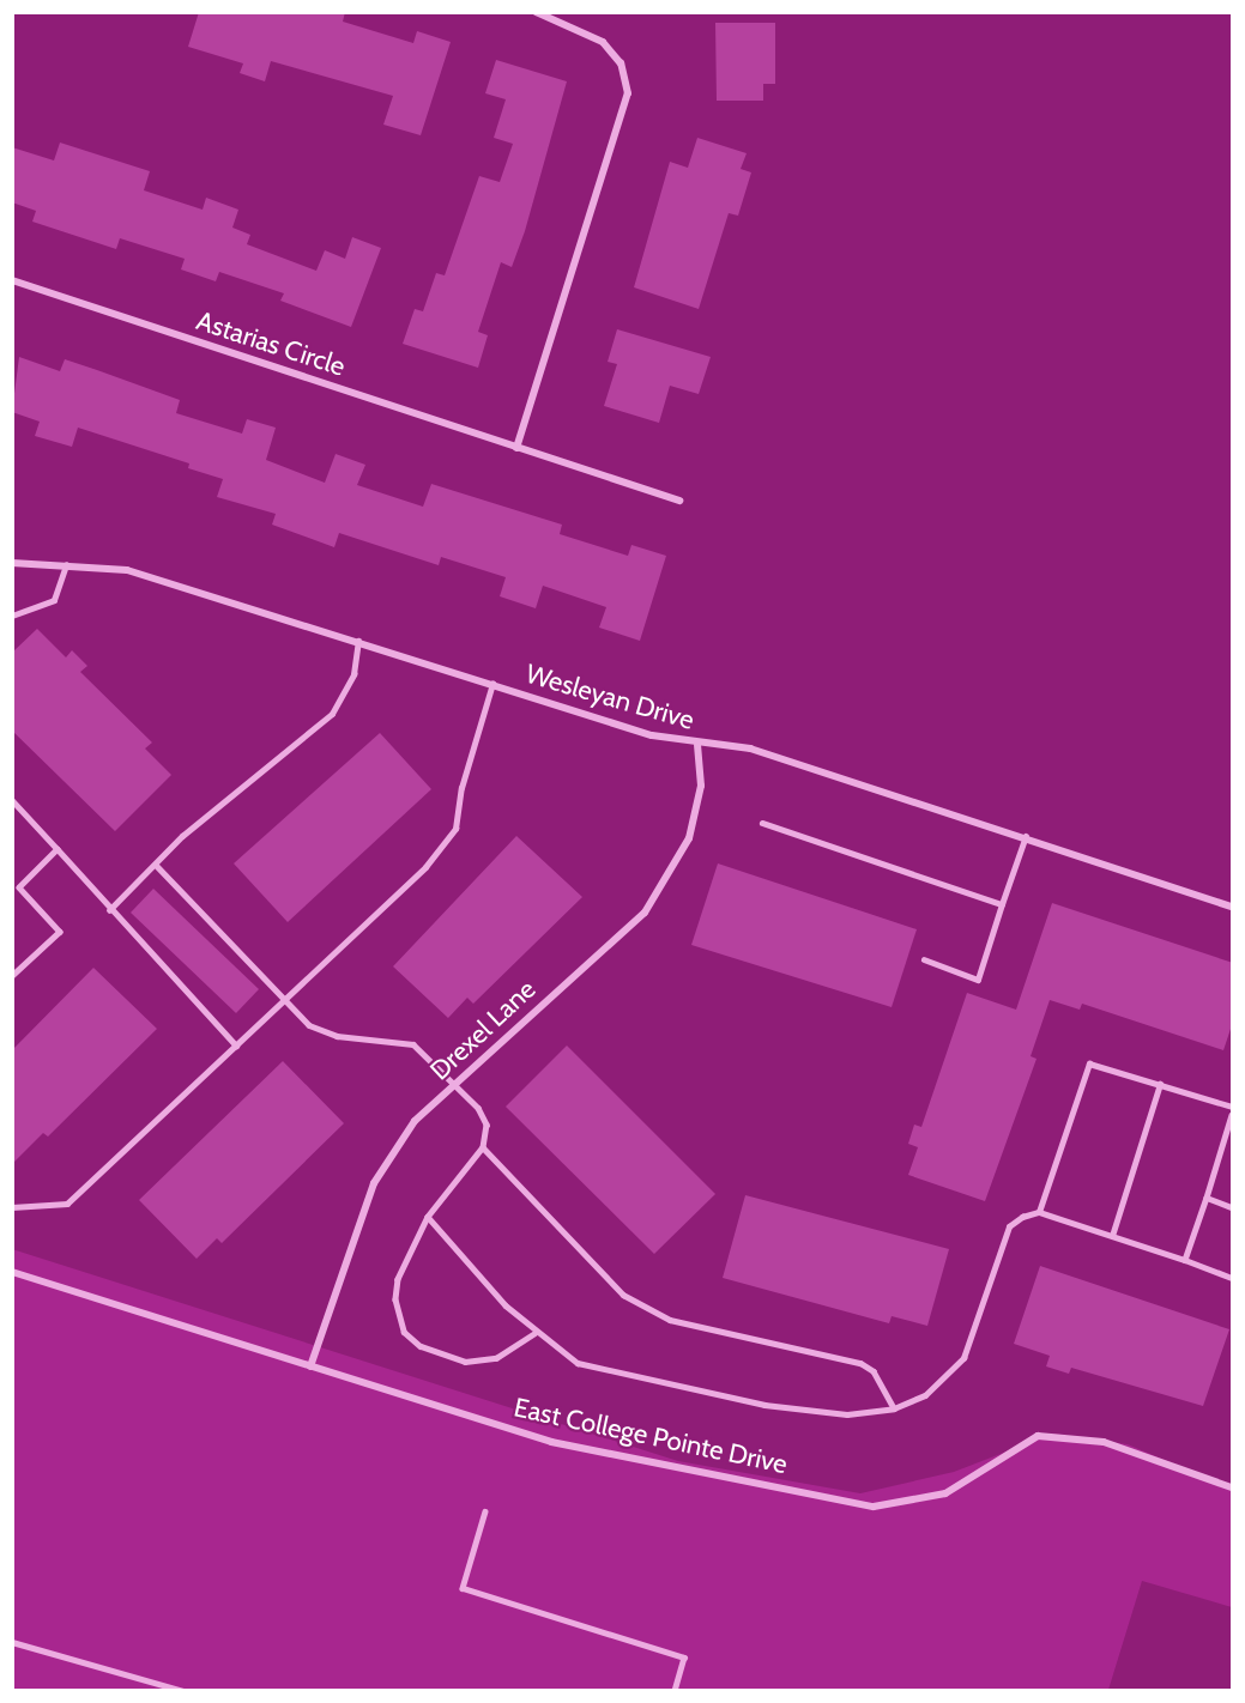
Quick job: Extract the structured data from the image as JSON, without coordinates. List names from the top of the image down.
{
  "streets": {
    "street": [
      "Astarias Circle",
      "Wesleyan Drive",
      "Drexel Lane",
      "East College Pointe Drive"
    ]
  },
  "crossings": [
    ["Wesleyan Drive", "Drexel Lane"],
    ["Drexel Lane", "East College Pointe Drive"]
  ]
}
